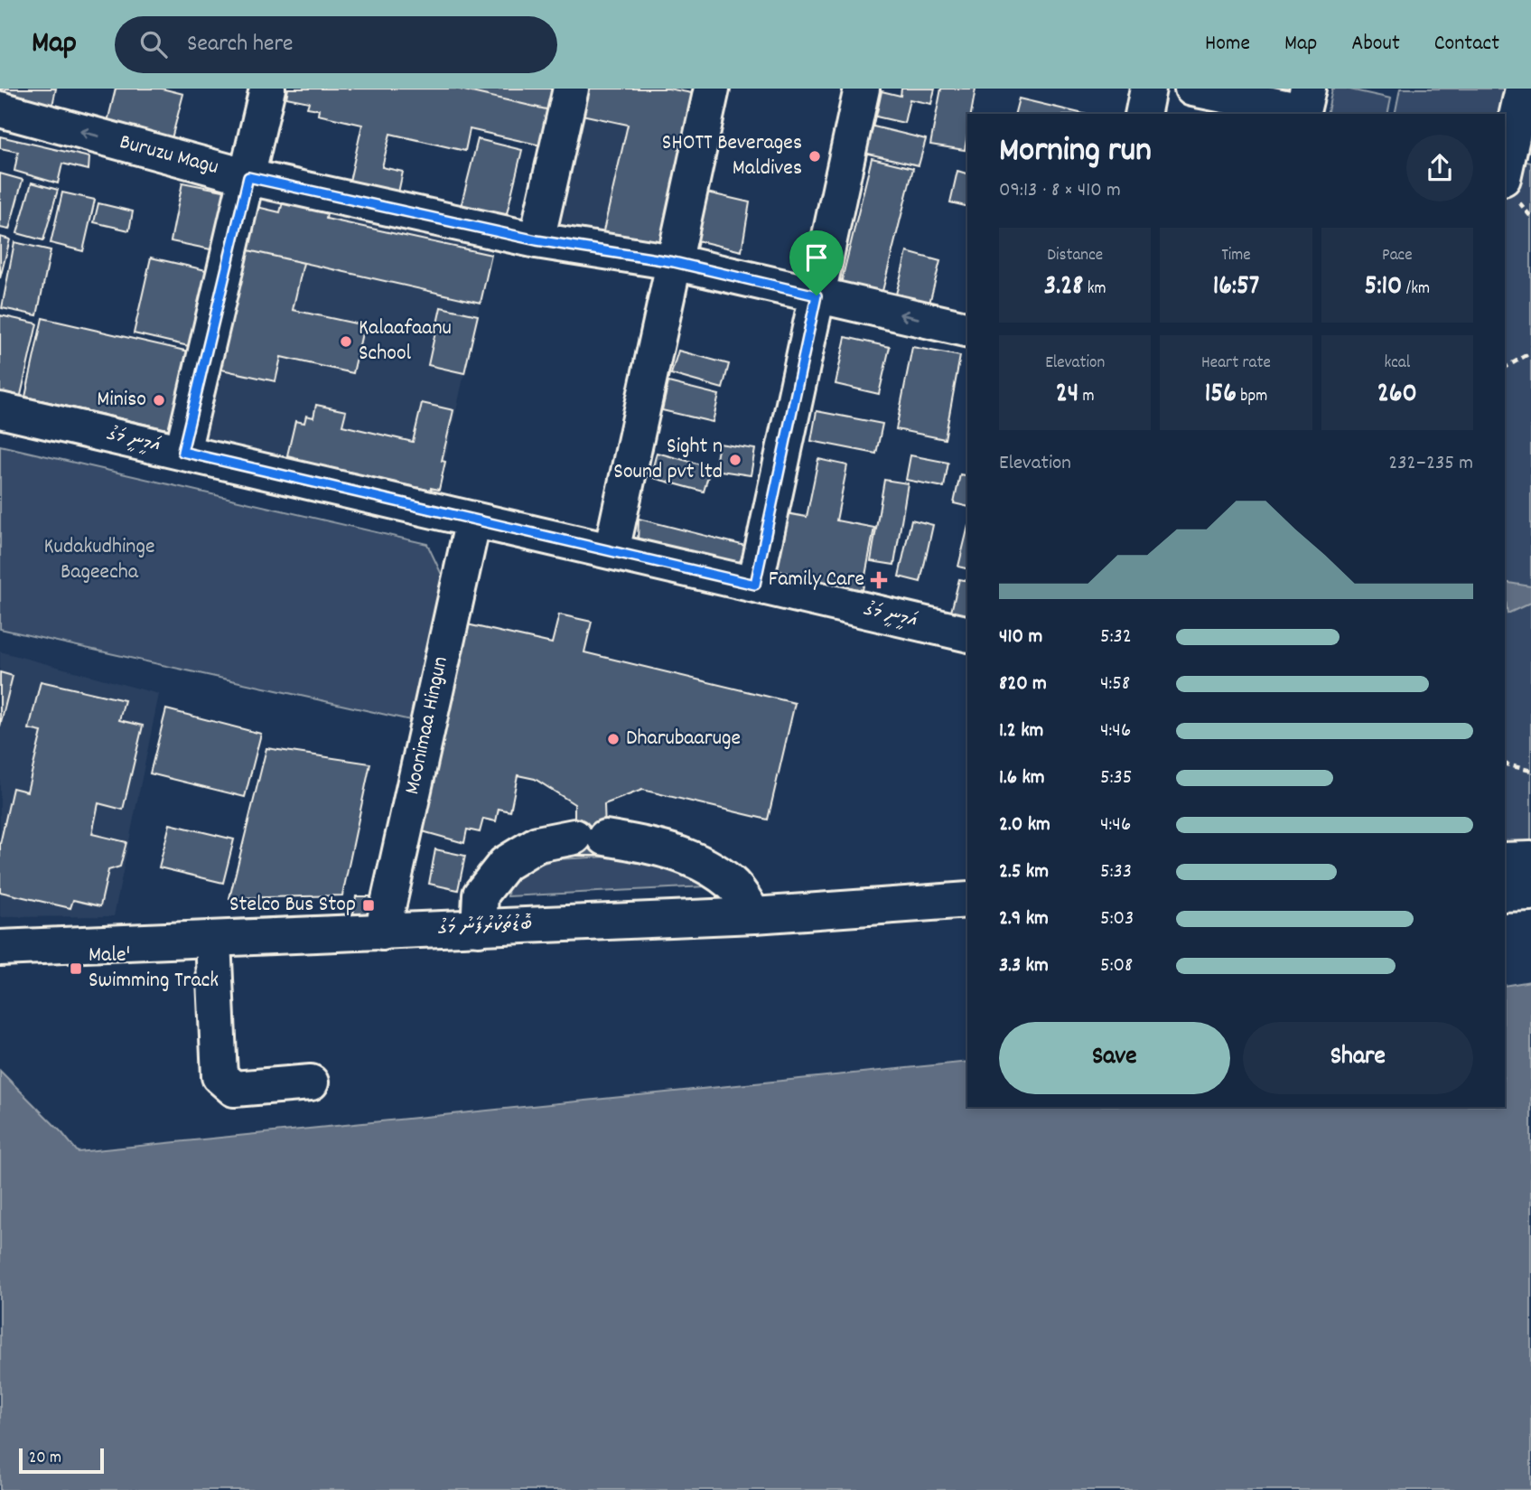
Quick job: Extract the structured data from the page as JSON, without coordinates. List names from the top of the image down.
{
  "streets": {
    "street": [
      "Buruzu Magu",
      "އަމީނީ މަގު",
      "Moonimaa Hingun",
      "ބޮޑުތަކުރުފާނު މަގު"
    ]
  },
  "crossings": [
    ["އަމީނީ މަގު", "Moonimaa Hingun"],
    ["Moonimaa Hingun", "ބޮޑުތަކުރުފާނު މަގު"]
  ],
  "one_way": ["Buruzu Magu"],
  "parks": ["Kudakudhinge Bageecha"],
  "places": {
    "other": [
      "SHOTT Beverages Maldives",
      "Kalaafaanu School",
      "Miniso",
      "Sight n Sound pvt ltd",
      "Dharubaaruge"
    ],
    "health": ["Family Care"],
    "transit": ["Stelco Bus Stop", "Male' Swimming Track"]
  },
  "scale_bar": "20 m",
  "page": {
    "header": "Map",
    "search": "Search here",
    "nav": [
      "Home",
      "Map",
      "About",
      "Contact"
    ],
    "heading": ["Morning run", "09:13 · 8 × 410 m"],
    "stats": [
      ["Distance", "3.28 km"],
      ["Time", "16:57"],
      ["Pace", "5:10 /km"],
      ["Elevation", "24 m"],
      ["Heart rate", "156 bpm"],
      ["kcal", "260"]
    ],
    "chart": ["Elevation", "232–235 m"],
    "list": [
      {
        "name": "410 m",
        "note": "5:32"
      },
      {
        "name": "820 m",
        "note": "4:58"
      },
      {
        "name": "1.2 km",
        "note": "4:46"
      },
      {
        "name": "1.6 km",
        "note": "5:35"
      },
      {
        "name": "2.0 km",
        "note": "4:46"
      },
      {
        "name": "2.5 km",
        "note": "5:33"
      },
      {
        "name": "2.9 km",
        "note": "5:03"
      },
      {
        "name": "3.3 km",
        "note": "5:08"
      }
    ],
    "buttons": ["Save", "Share"],
    "scale": "20 m"
  }
}
